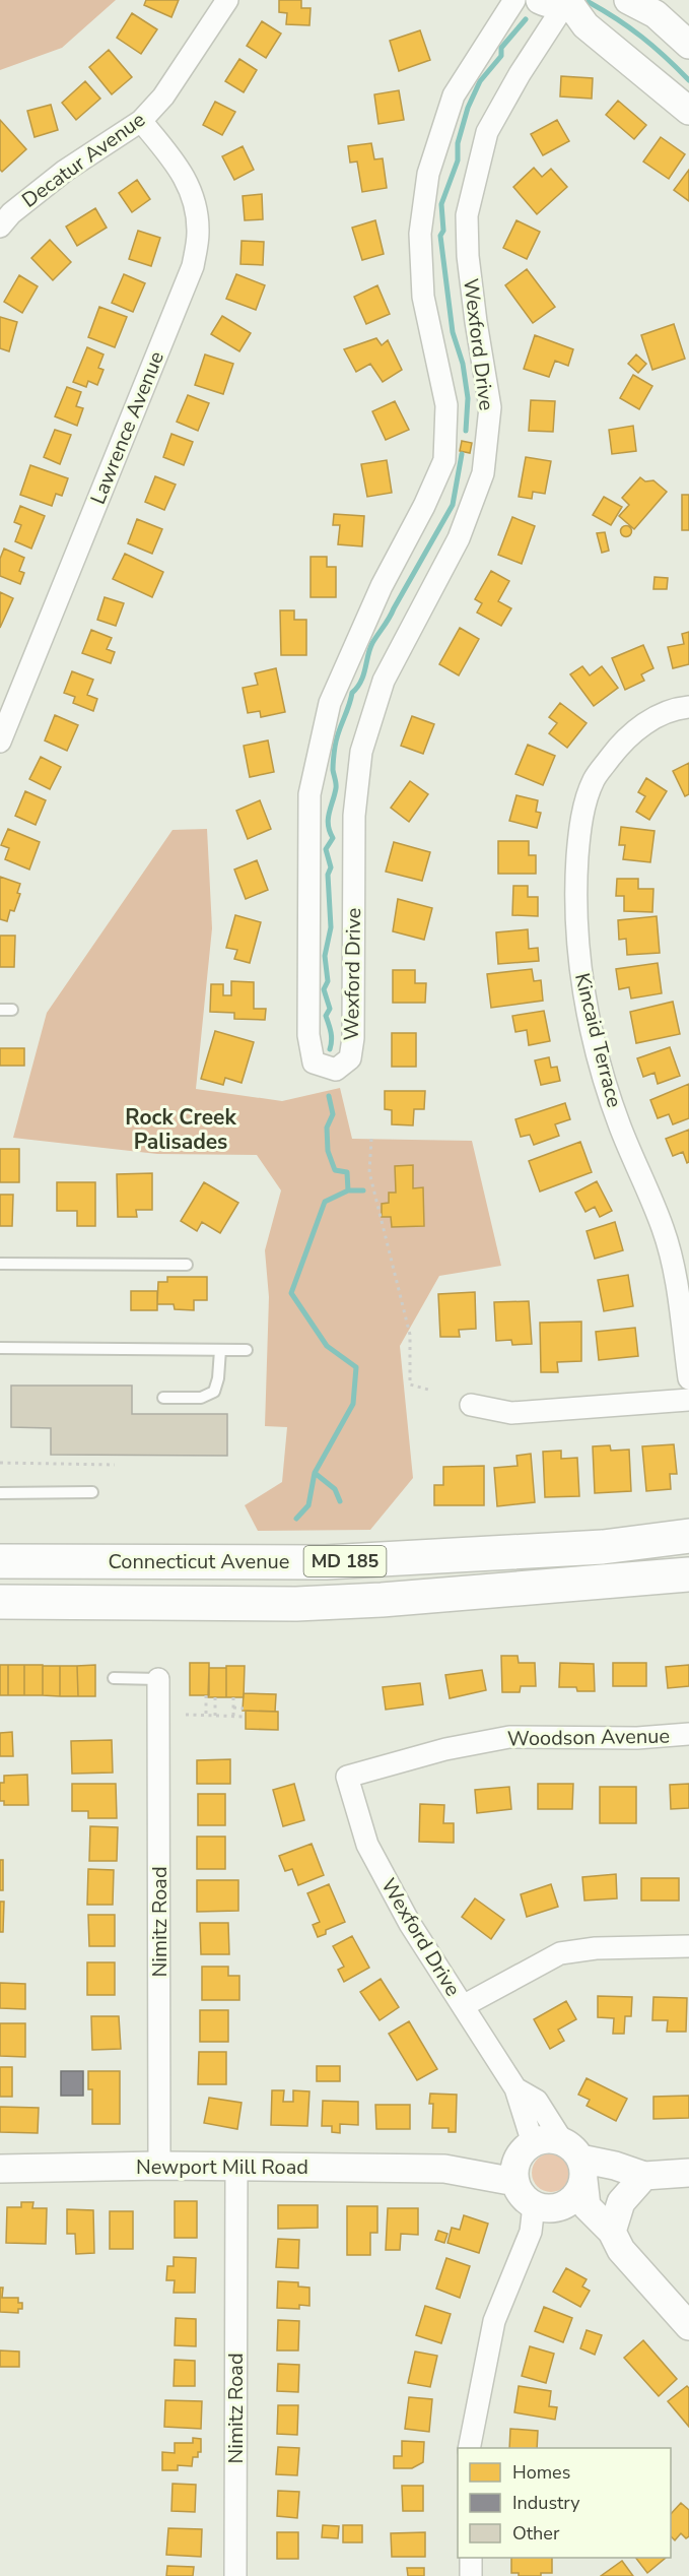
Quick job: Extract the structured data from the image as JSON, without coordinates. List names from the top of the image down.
{
  "streets": {
    "main road": ["Connecticut Avenue", "MD 185"],
    "street": [
      "Decatur Avenue",
      "Wexford Drive",
      "Lawrence Avenue",
      "Kincaid Terrace",
      "Woodson Avenue",
      "Nimitz Road",
      "Newport Mill Road"
    ]
  },
  "crossings": [
    ["Decatur Avenue", "Lawrence Avenue"],
    ["Wexford Drive", "Woodson Avenue"],
    ["Wexford Drive", "Newport Mill Road"],
    ["Nimitz Road", "Newport Mill Road"]
  ],
  "districts": ["Rock Creek Palisades"],
  "legend": ["Homes", "Industry", "Other"]
}
